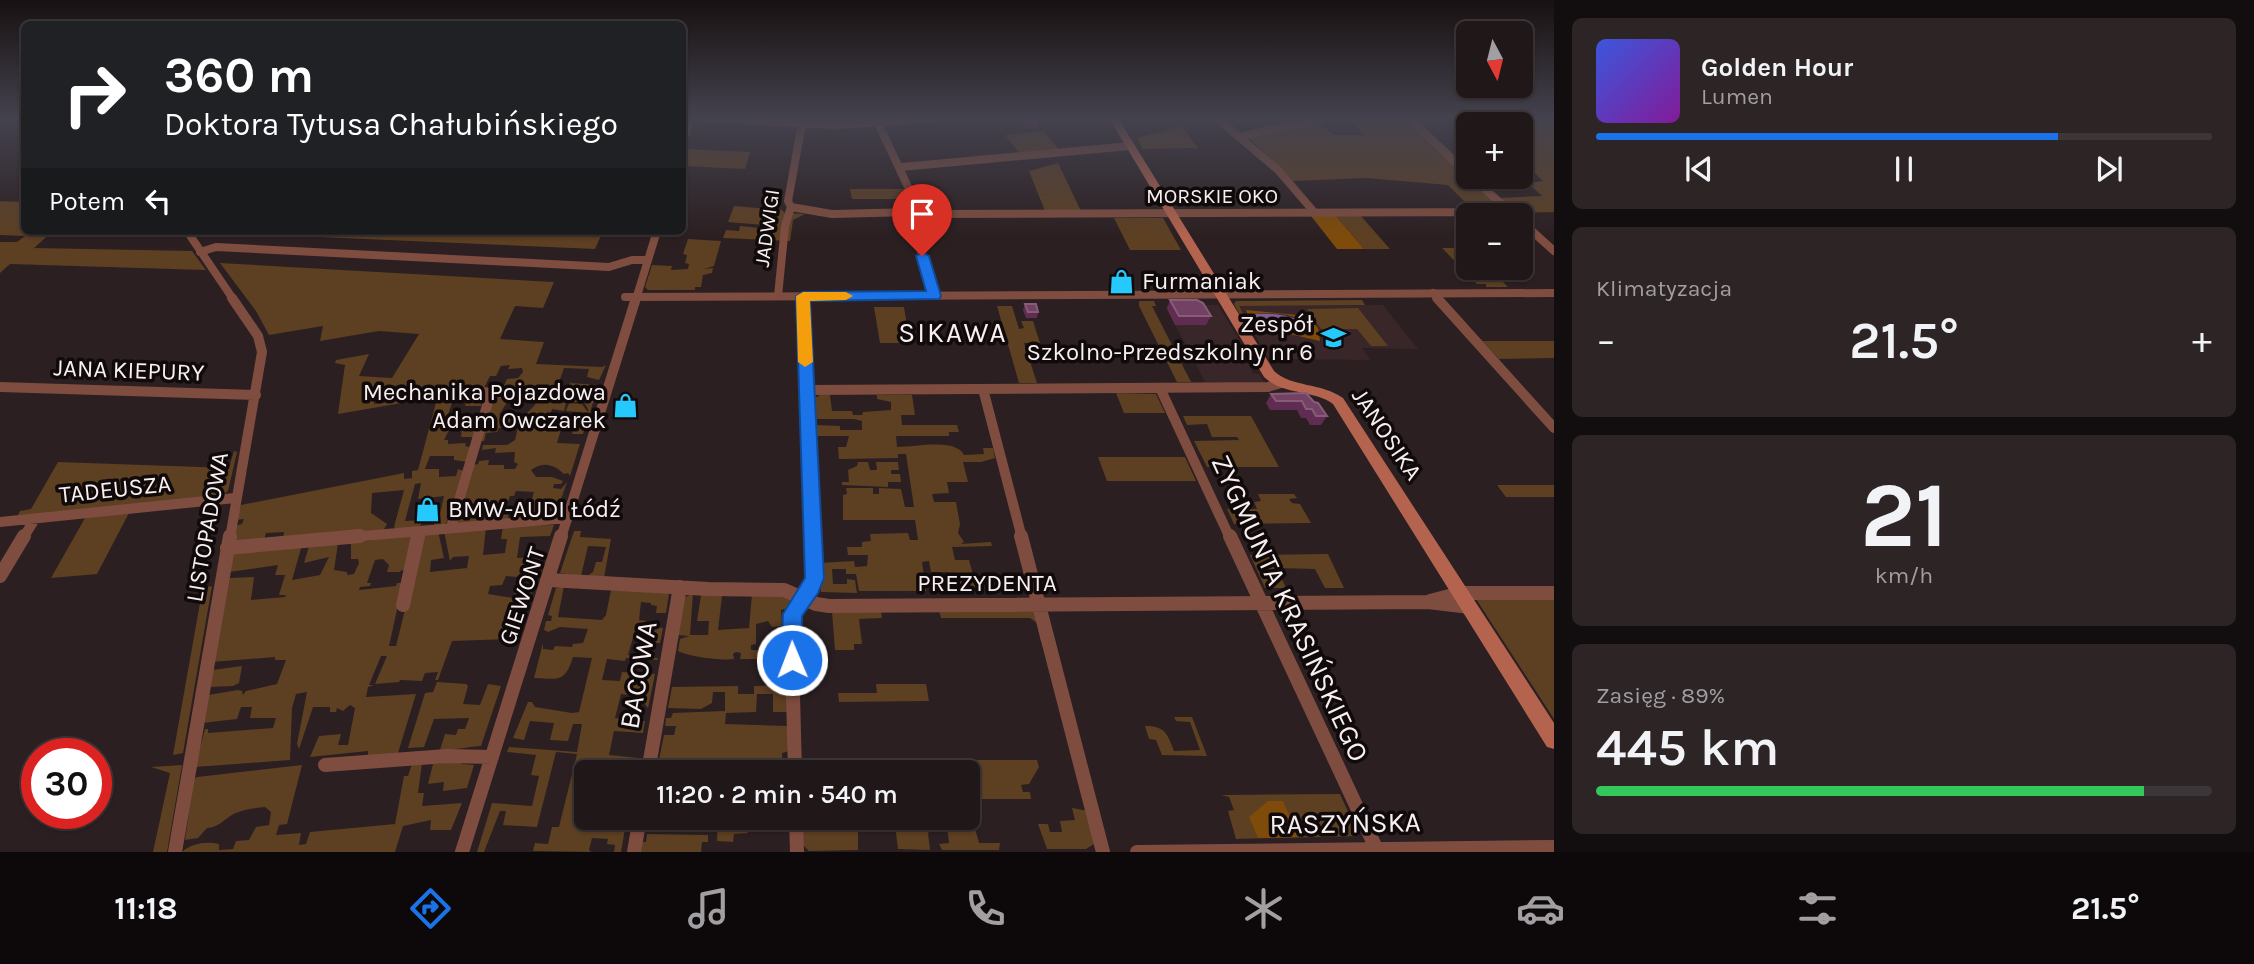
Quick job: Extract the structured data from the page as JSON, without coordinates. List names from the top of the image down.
{
  "streets": {
    "street": [
      "MORSKIE OKO",
      "JADWIGI",
      "JANA KIEPURY",
      "JANOSIKA",
      "TADEUSZA",
      "LISTOPADOWA",
      "PREZYDENTA",
      "GIEWONT",
      "ZYGMUNTA KRASIŃSKIEGO",
      "BACOWA",
      "RASZYŃSKA"
    ]
  },
  "crossings": [
    ["MORSKIE OKO", "JADWIGI"],
    ["JANA KIEPURY", "LISTOPADOWA"],
    ["JANOSIKA", "PREZYDENTA"],
    ["TADEUSZA", "LISTOPADOWA"],
    ["PREZYDENTA", "GIEWONT"],
    ["PREZYDENTA", "ZYGMUNTA KRASIŃSKIEGO"],
    ["PREZYDENTA", "BACOWA"],
    ["ZYGMUNTA KRASIŃSKIEGO", "RASZYŃSKA"]
  ],
  "districts": ["SIKAWA"],
  "places": {
    "shop": ["Furmaniak", "Mechanika Pojazdowa Adam Owczarek", "BMW-AUDI Łódź"],
    "school or university": ["Zespół Szkolno-Przedszkolny nr 6"]
  },
  "north": "bottom",
  "page": {
    "map_buttons": ["+", "−"],
    "turn": ["360 m", "Doktora Tytusa Chałubińskiego"],
    "song": ["Golden Hour", "Lumen"],
    "then": "Potem",
    "tile": [
      "Klimatyzacja",
      ["21", "km/h"],
      ["Zasięg · 89%", "445 km"]
    ],
    "heat": ["−", "21.5°", "+"],
    "limit": "30",
    "trip": "11:20 · 2 min · 540 m",
    "tabs": ["11:18", "21.5°"]
  }
}
